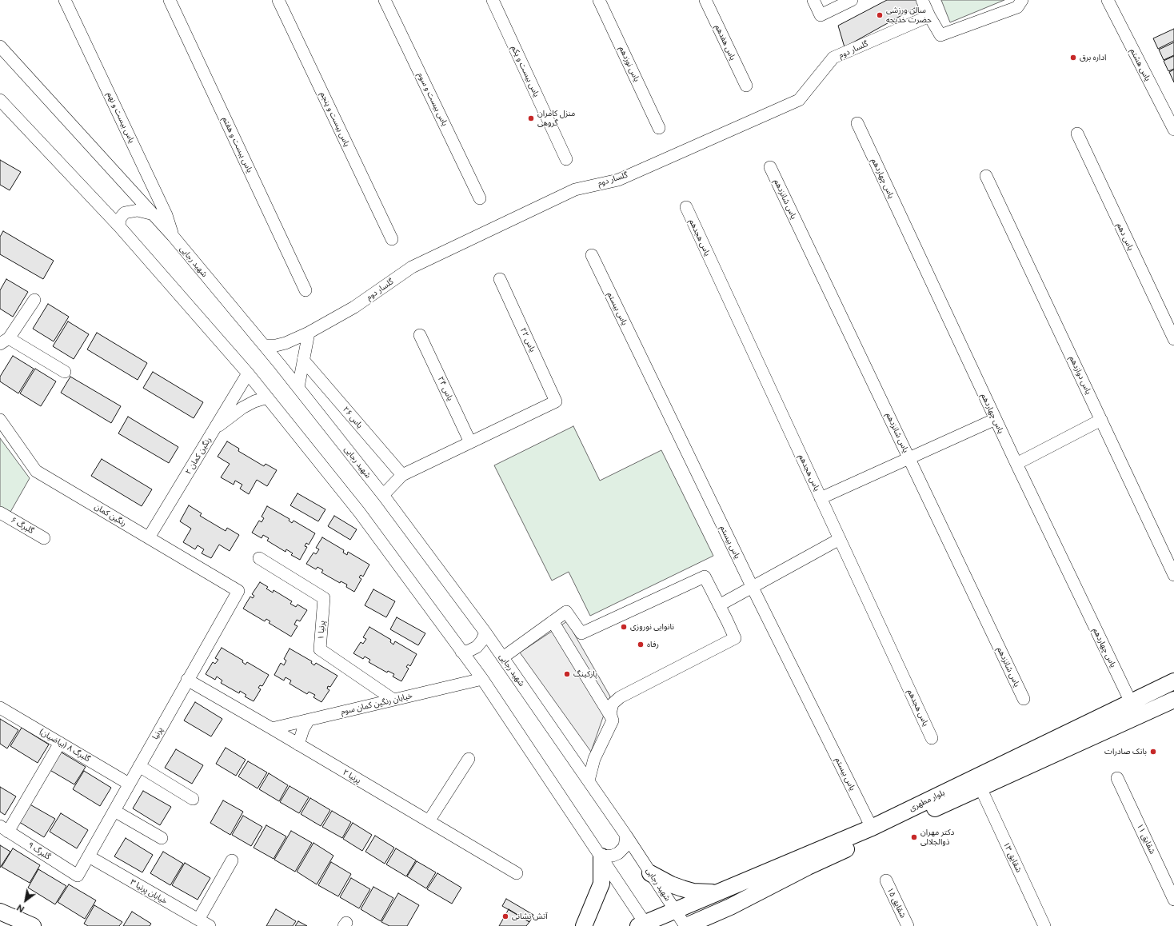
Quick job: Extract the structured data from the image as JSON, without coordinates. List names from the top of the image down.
{
  "streets": {
    "main road": ["بلوار مطهری"],
    "street": [
      "یاس هفدهم",
      "گلسار دوم",
      "یاس نوزدهم",
      "یاس هشتم",
      "یاس بیست و یکم",
      "یاس بیست و سوم",
      "یاس بیست و نهم",
      "یاس بیست و پنجم",
      "یاس یبست و هفتم",
      "یاس چهاردهم",
      "یاس شانزدهم",
      "یاس دهم",
      "یاس هجدهم",
      "شهید رجایی",
      "یاس بیستم",
      "یاس ۲۲",
      "یاس دوازدهم",
      "یاس ۲۴",
      "یاس ۲۶",
      "رنگین کمان ۲",
      "رنگین کمان",
      "گلبرگ ۶",
      "پرنیا ۱",
      "خیابان رنگین کمان سوم",
      "پرنیا",
      "گلبرگ ۸ (بیاضیان)",
      "پرنیا ۲",
      "شقایق ۱۱",
      "گلبرگ ۹",
      "شقایق ۱۳",
      "خیابان پرنیا ۳",
      "شقایق ۱۵"
    ]
  },
  "crossings": [
    ["گلسار دوم", "شهید رجایی"],
    ["یاس بیست و نهم", "شهید رجایی"],
    ["یاس چهاردهم", "بلوار مطهری"],
    ["شهید رجایی", "بلوار مطهری"],
    ["یاس بیستم", "بلوار مطهری"],
    ["یاس ۲۲", "یاس ۲۴"],
    ["رنگین کمان ۲", "رنگین کمان"],
    ["رنگین کمان", "پرنیا"],
    ["پرنیا ۱", "خیابان رنگین کمان سوم"],
    ["خیابان رنگین کمان سوم", "پرنیا ۲"],
    ["پرنیا", "گلبرگ ۸ (بیاضیان)"],
    ["پرنیا", "پرنیا ۲"],
    ["پرنیا", "گلبرگ ۹"],
    ["پرنیا", "خیابان پرنیا ۳"],
    ["بلوار مطهری", "شقایق ۱۳"]
  ],
  "places": [
    "سالن ورزشی حضرت خدیجه",
    "اداره برق",
    "منزل کامران گروهی",
    "نانوایی نوروزی",
    "رفاه",
    "پارکینگ",
    "بانک صادرات",
    "دکتر مهران ذوالجلالی",
    "آتش نشانی"
  ],
  "north": "bottom left"
}
